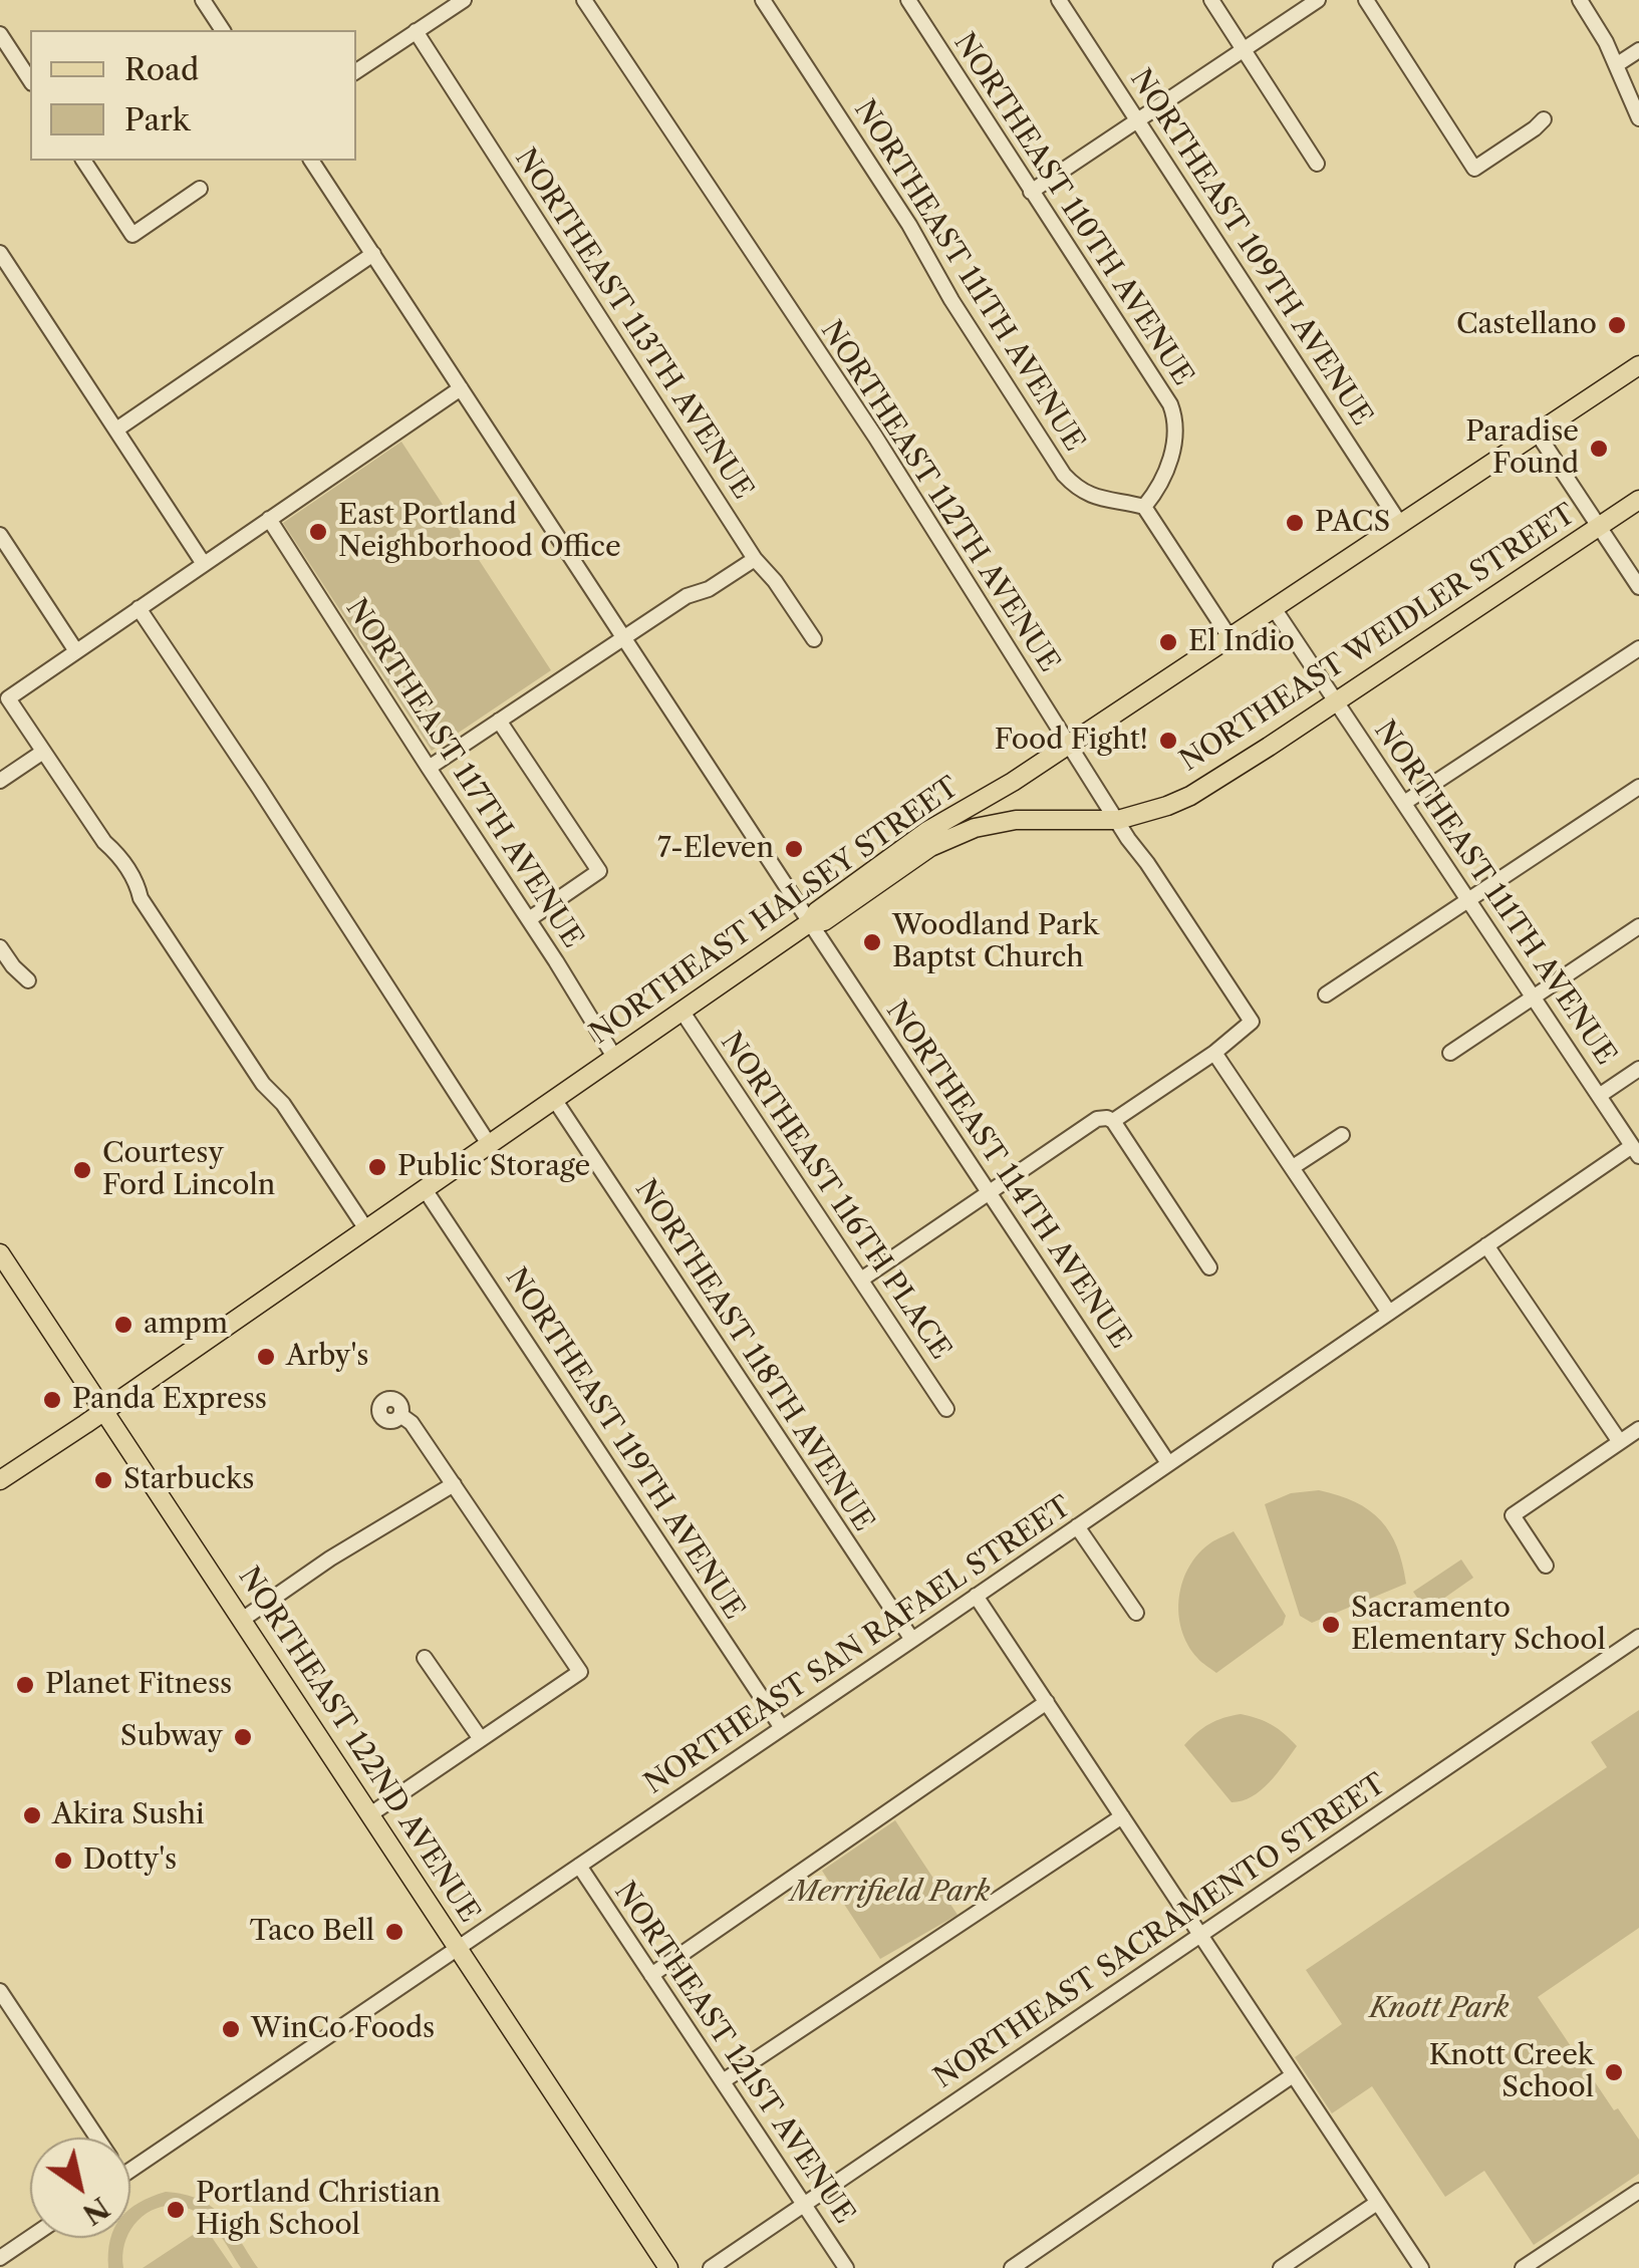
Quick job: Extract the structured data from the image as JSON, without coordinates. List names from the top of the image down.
{
  "streets": {
    "main road": ["NORTHEAST WEIDLER STREET", "NORTHEAST HALSEY STREET", "NORTHEAST 122ND AVENUE"],
    "street": [
      "NORTHEAST 110TH AVENUE",
      "NORTHEAST 109TH AVENUE",
      "NORTHEAST 111TH AVENUE",
      "NORTHEAST 113TH AVENUE",
      "NORTHEAST 112TH AVENUE",
      "NORTHEAST 117TH AVENUE",
      "NORTHEAST 114TH AVENUE",
      "NORTHEAST 116TH PLACE",
      "NORTHEAST 118TH AVENUE",
      "NORTHEAST 119TH AVENUE",
      "NORTHEAST SAN RAFAEL STREET",
      "NORTHEAST SACRAMENTO STREET",
      "NORTHEAST 121ST AVENUE"
    ]
  },
  "crossings": [
    ["NORTHEAST 110TH AVENUE", "NORTHEAST 111TH AVENUE"],
    ["NORTHEAST 109TH AVENUE", "NORTHEAST HALSEY STREET"],
    ["NORTHEAST 111TH AVENUE", "NORTHEAST WEIDLER STREET"],
    ["NORTHEAST 111TH AVENUE", "NORTHEAST HALSEY STREET"],
    ["NORTHEAST 111TH AVENUE", "NORTHEAST SAN RAFAEL STREET"],
    ["NORTHEAST 112TH AVENUE", "NORTHEAST WEIDLER STREET"],
    ["NORTHEAST 112TH AVENUE", "NORTHEAST HALSEY STREET"],
    ["NORTHEAST WEIDLER STREET", "NORTHEAST HALSEY STREET"],
    ["NORTHEAST WEIDLER STREET", "NORTHEAST 114TH AVENUE"],
    ["NORTHEAST 117TH AVENUE", "NORTHEAST HALSEY STREET"],
    ["NORTHEAST HALSEY STREET", "NORTHEAST 114TH AVENUE"],
    ["NORTHEAST HALSEY STREET", "NORTHEAST 116TH PLACE"],
    ["NORTHEAST HALSEY STREET", "NORTHEAST 118TH AVENUE"],
    ["NORTHEAST HALSEY STREET", "NORTHEAST 119TH AVENUE"],
    ["NORTHEAST HALSEY STREET", "NORTHEAST 122ND AVENUE"],
    ["NORTHEAST 114TH AVENUE", "NORTHEAST SAN RAFAEL STREET"],
    ["NORTHEAST 118TH AVENUE", "NORTHEAST SAN RAFAEL STREET"],
    ["NORTHEAST 119TH AVENUE", "NORTHEAST SAN RAFAEL STREET"],
    ["NORTHEAST SAN RAFAEL STREET", "NORTHEAST 122ND AVENUE"],
    ["NORTHEAST SAN RAFAEL STREET", "NORTHEAST 121ST AVENUE"],
    ["NORTHEAST SACRAMENTO STREET", "NORTHEAST 121ST AVENUE"]
  ],
  "parks": ["Merrifield Park", "Knott Park"],
  "places": [
    "Castellano",
    "Paradise Found",
    "PACS",
    "East Portland Neighborhood Office",
    "El Indio",
    "Food Fight!",
    "7-Eleven",
    "Woodland Park Baptst Church",
    "Public Storage",
    "Courtesy Ford Lincoln",
    "ampm",
    "Arby's",
    "Panda Express",
    "Starbucks",
    "Sacramento Elementary School",
    "Planet Fitness",
    "Subway",
    "Akira Sushi",
    "Dotty's",
    "Taco Bell",
    "WinCo Foods",
    "Knott Creek School",
    "Portland Christian High School"
  ],
  "legend": ["Road", "Park"],
  "north": "bottom right"
}
